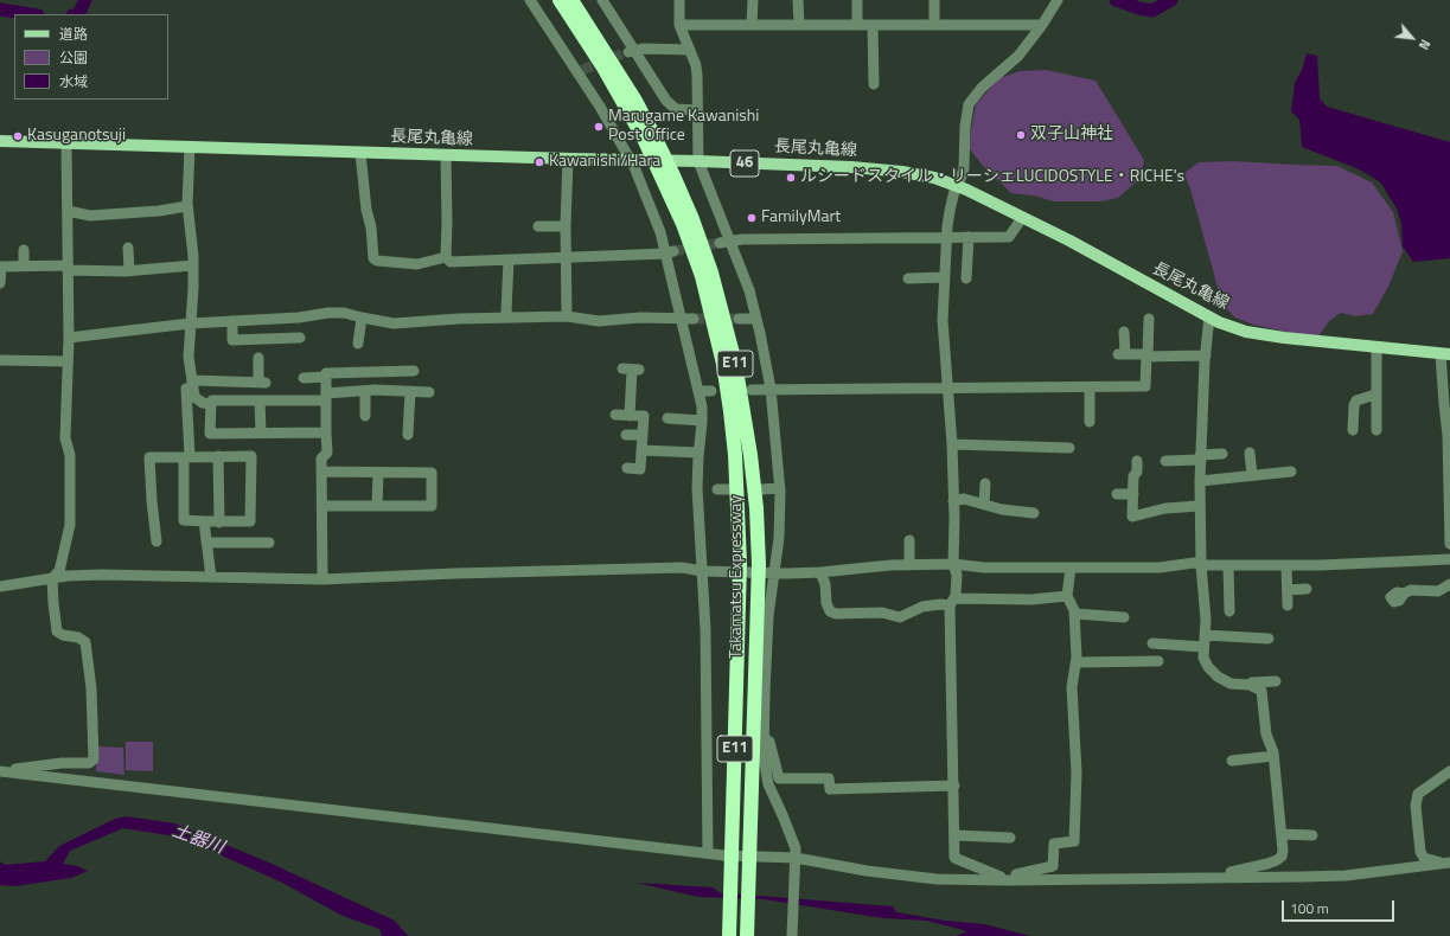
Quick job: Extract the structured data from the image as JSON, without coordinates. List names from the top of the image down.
{
  "streets": {
    "highway": ["E11", "Takamatsu Expressway"],
    "main road": ["長尾丸亀線", "46"]
  },
  "water": ["土器川"],
  "places": [
    "Marugame Kawanishi Post Office",
    "双子山神社",
    "Kasuganotsuji",
    "Kawanishi/Hara",
    "ルシードスタイル・リーシェLUCIDOSTYLE・RICHE's",
    "FamilyMart"
  ],
  "legend": ["道路", "公園", "水域"],
  "scale_bar": "100 m",
  "north": "bottom right"
}
